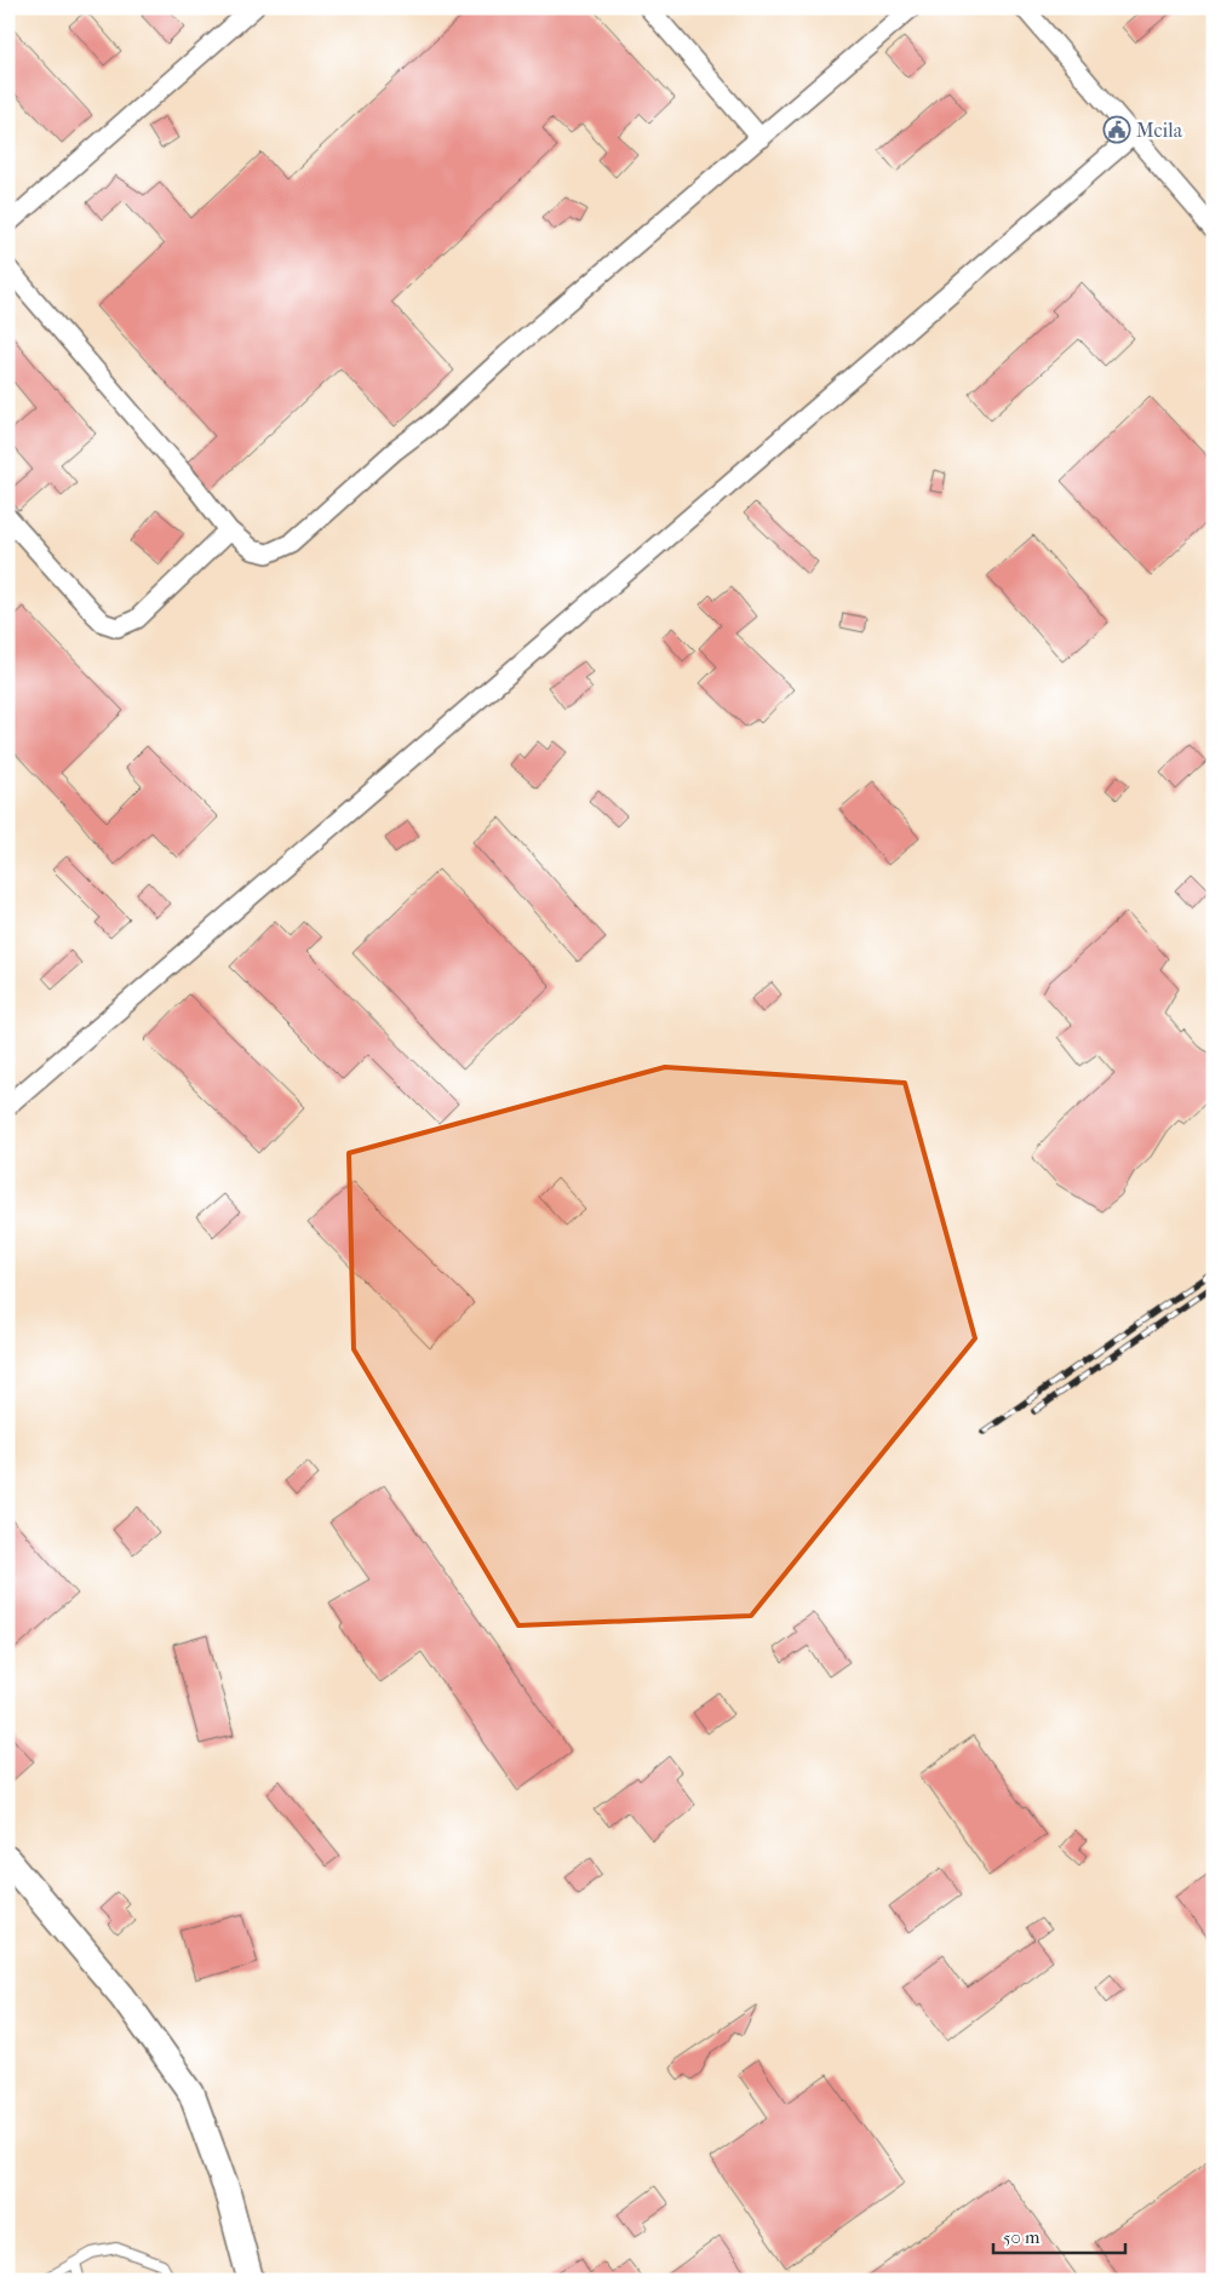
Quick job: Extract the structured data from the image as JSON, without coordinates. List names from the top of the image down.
{
  "places": {
    "public building": ["Mcila"]
  },
  "scale_bar": "50 m"
}
